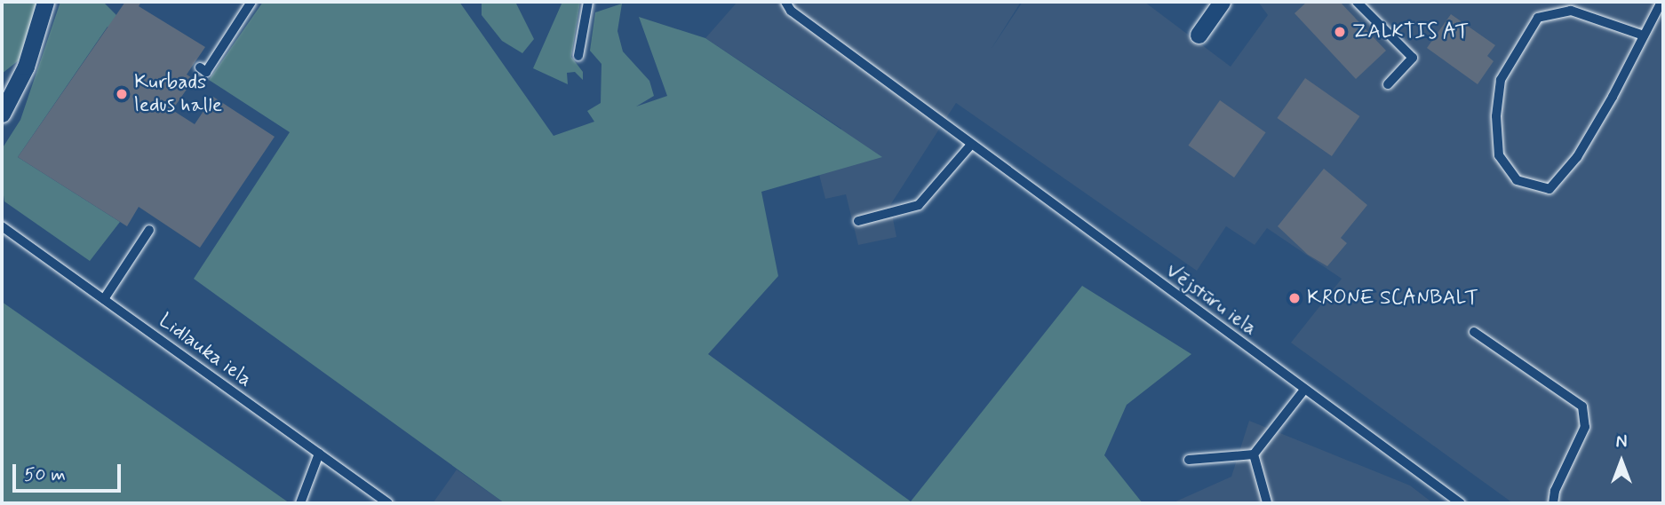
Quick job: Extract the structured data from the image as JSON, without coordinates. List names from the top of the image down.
{
  "streets": {
    "lane": ["Vējstūru iela", "Lidlauka iela"]
  },
  "places": ["ZALKTIS AT", "Kurbads ledus halle", "KRONE SCANBALT"],
  "scale_bar": "50 m",
  "north": "top"
}
